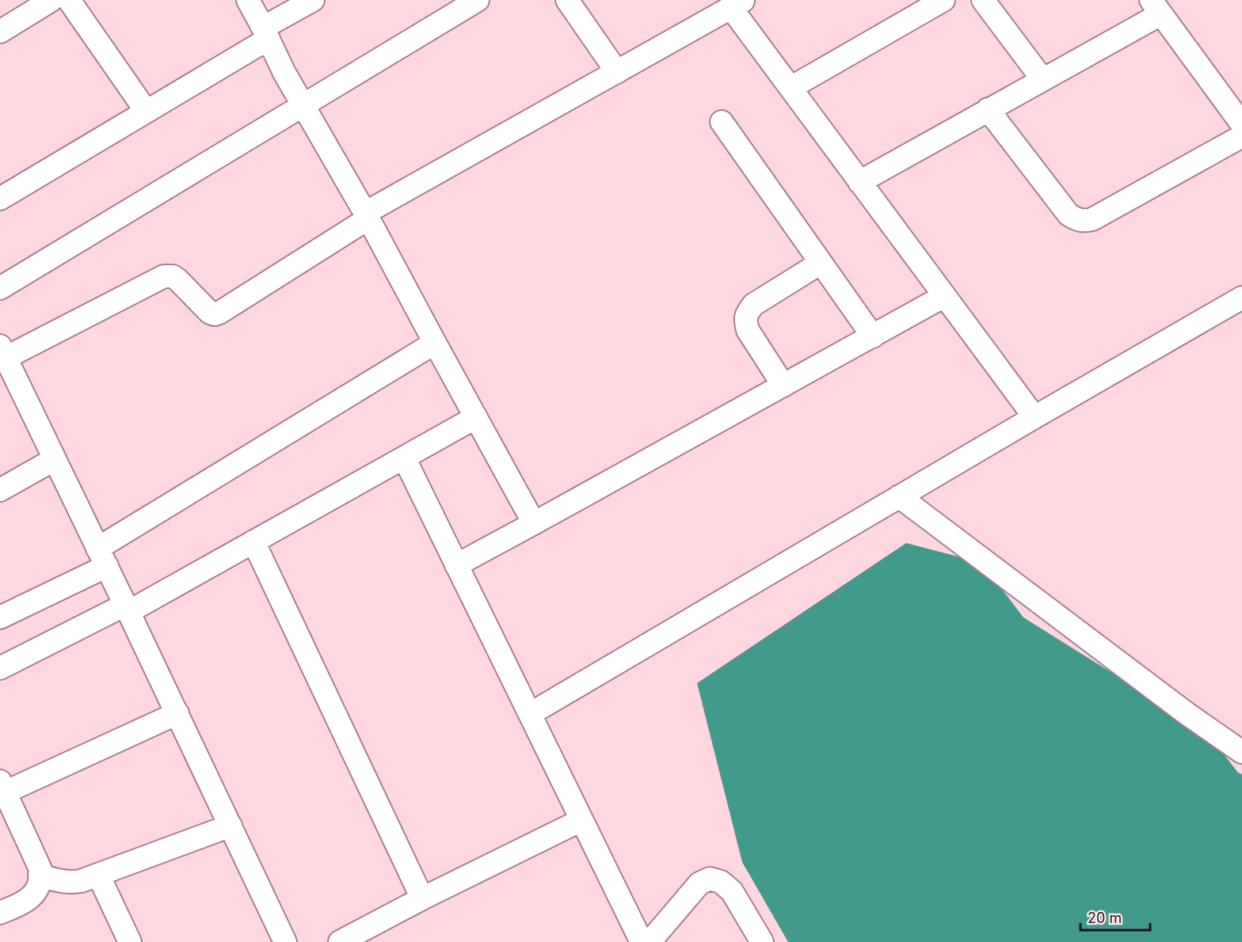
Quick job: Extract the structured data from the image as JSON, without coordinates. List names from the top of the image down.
{
  "scale_bar": "20 m"
}
